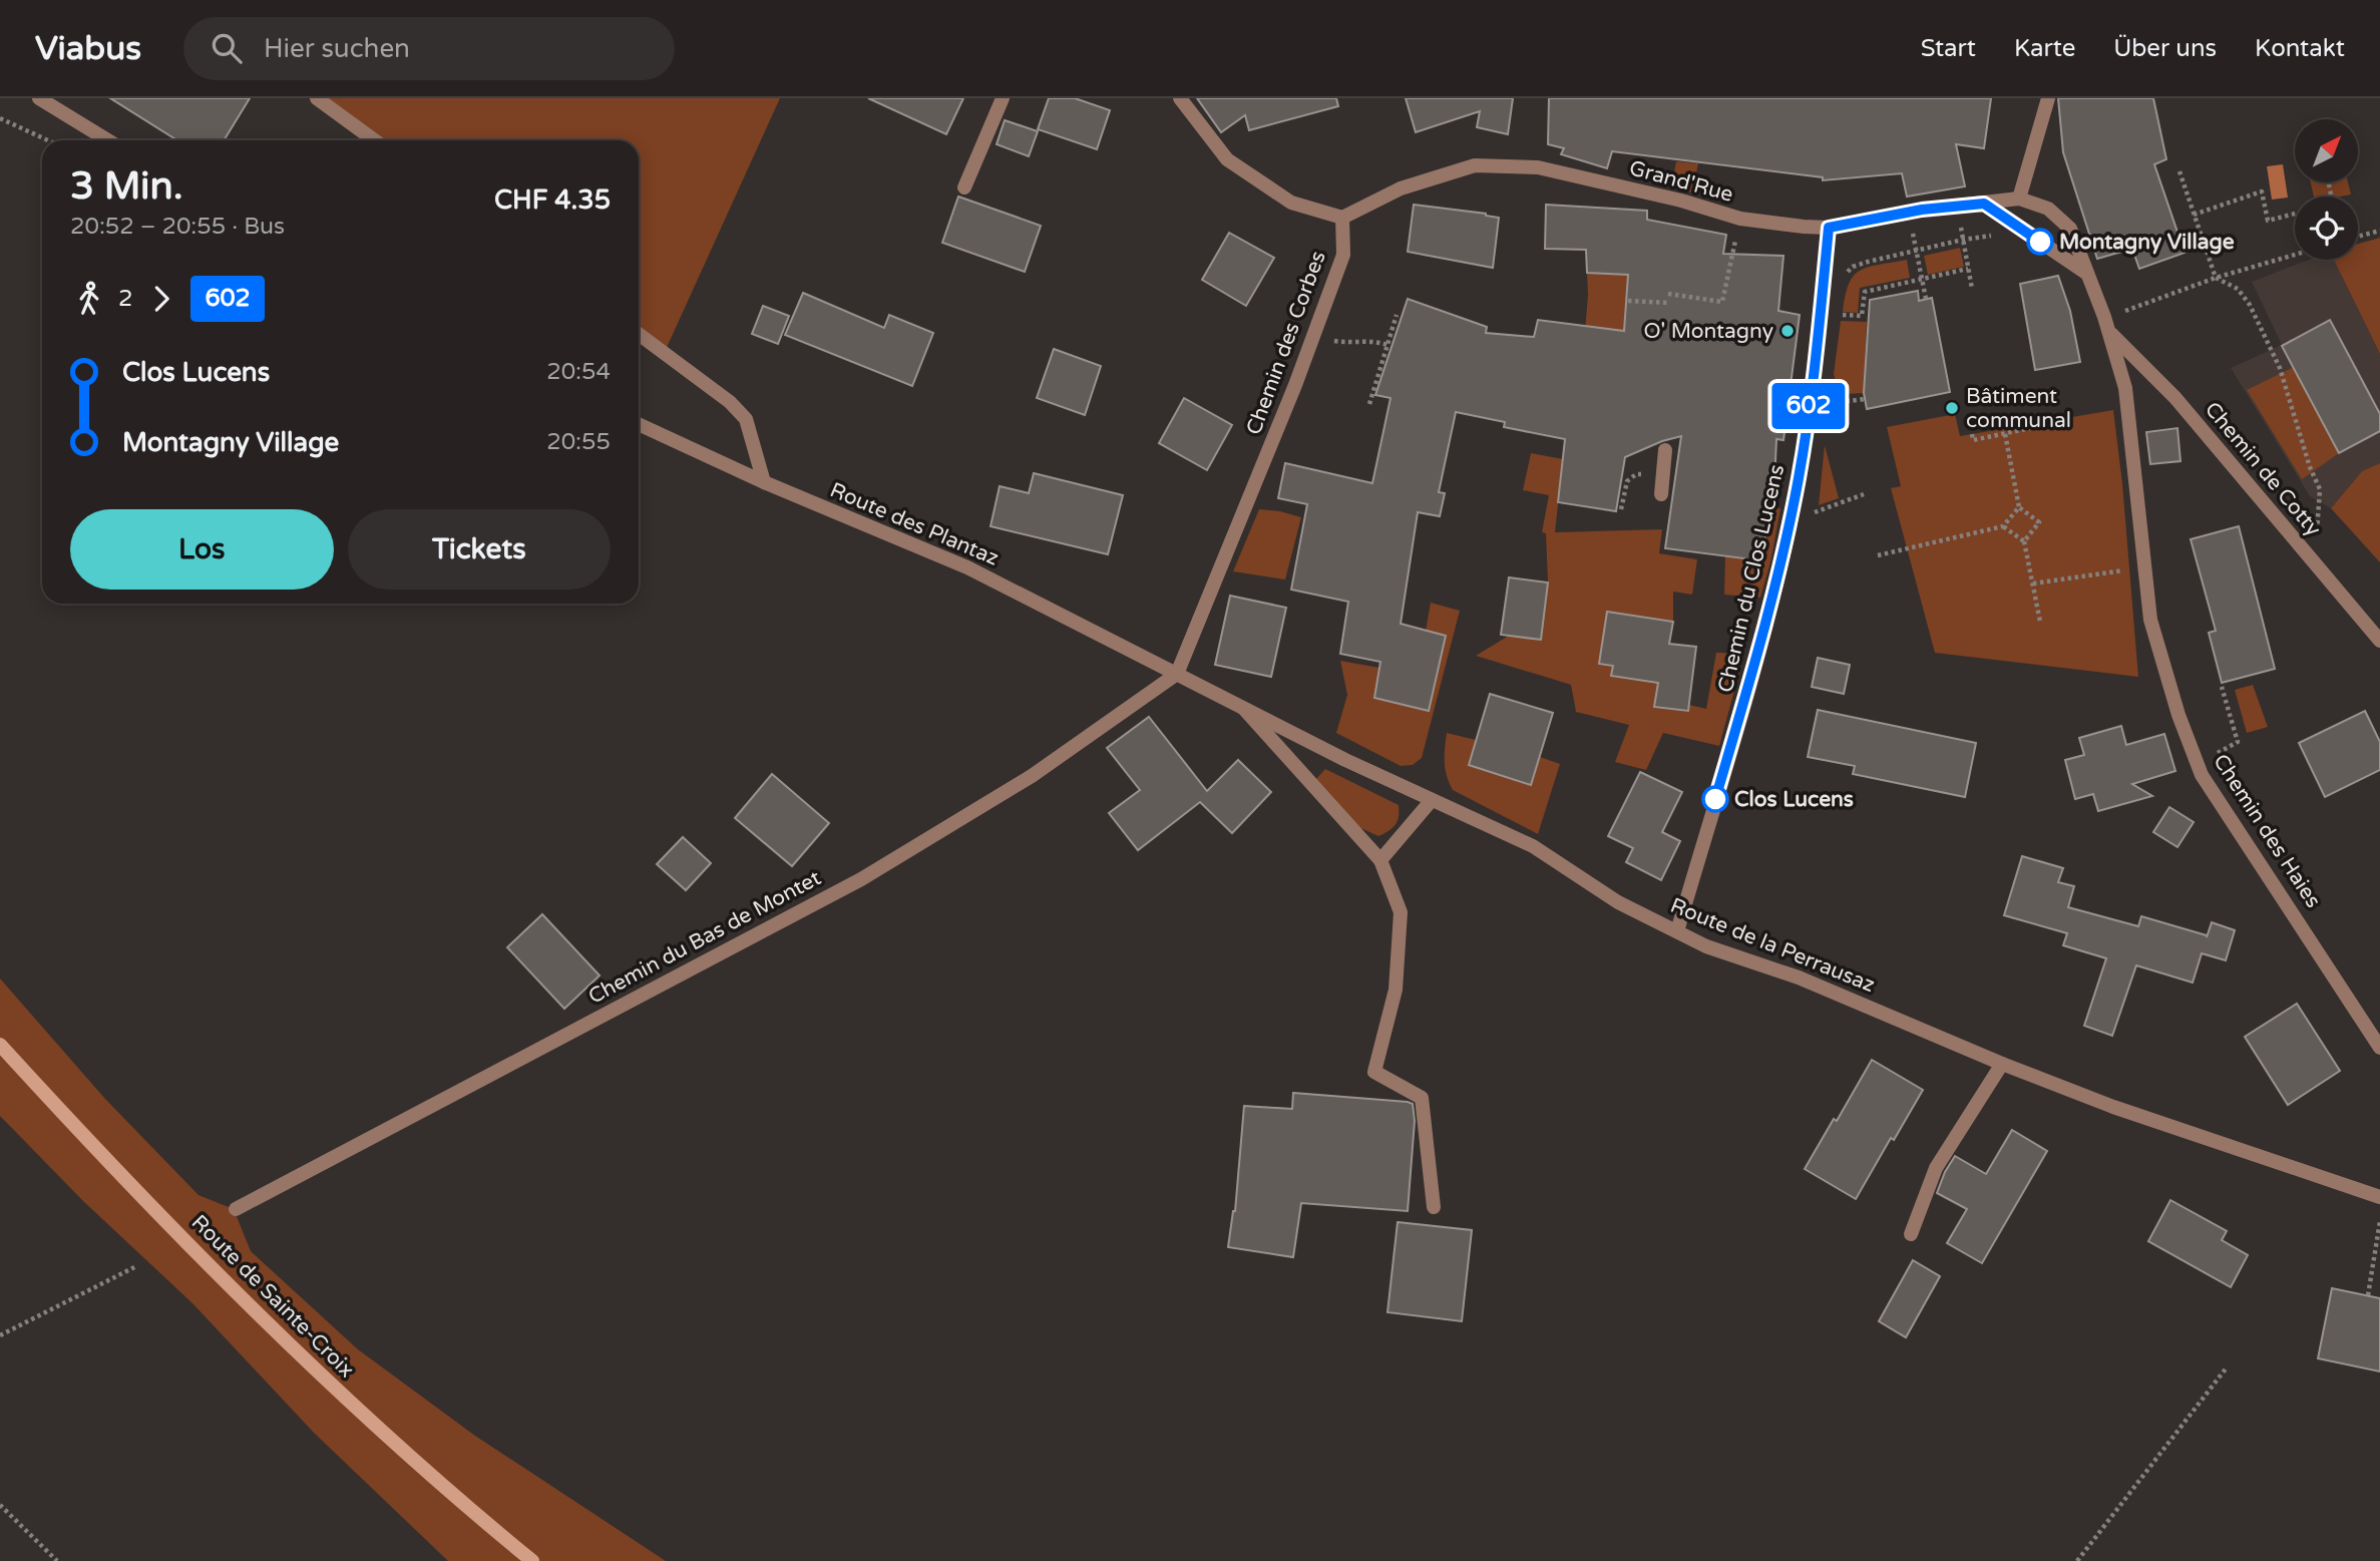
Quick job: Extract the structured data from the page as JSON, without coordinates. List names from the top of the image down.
{
  "streets": {
    "main road": ["Route de Sainte-Croix"],
    "street": [
      "Grand'Rue",
      "Chemin des Corbes",
      "Chemin de Cotty",
      "Route des Plantaz",
      "Chemin du Clos Lucens",
      "Chemin des Haies",
      "Chemin du Bas de Montet",
      "Route de la Perrausaz"
    ]
  },
  "crossings": [
    ["Grand'Rue", "Chemin des Corbes"],
    ["Grand'Rue", "Chemin du Clos Lucens"],
    ["Grand'Rue", "Chemin des Haies"],
    ["Chemin des Corbes", "Route des Plantaz"],
    ["Chemin des Corbes", "Chemin du Bas de Montet"],
    ["Chemin des Corbes", "Route de la Perrausaz"],
    ["Chemin de Cotty", "Chemin des Haies"],
    ["Route des Plantaz", "Chemin du Bas de Montet"],
    ["Route des Plantaz", "Route de la Perrausaz"],
    ["Chemin du Clos Lucens", "Route de la Perrausaz"],
    ["Chemin du Bas de Montet", "Route de la Perrausaz"]
  ],
  "places": [
    "Montagny Village",
    "O' Montagny",
    "Bâtiment communal",
    "Clos Lucens"
  ],
  "lines": ["bus line 602"],
  "north": "top right",
  "page": {
    "header": "Viabus",
    "search": "Hier suchen",
    "nav": [
      "Start",
      "Karte",
      "Über uns",
      "Kontakt"
    ],
    "on_map": "602",
    "heading": ["3 Min.", "20:52 – 20:55 · Bus", "CHF 4.35"],
    "legs": ["2", "602"],
    "list": [
      {
        "name": "Clos Lucens",
        "value": "20:54"
      },
      {
        "name": "Montagny Village",
        "value": "20:55"
      }
    ],
    "buttons": ["Los", "Tickets"]
  }
}
